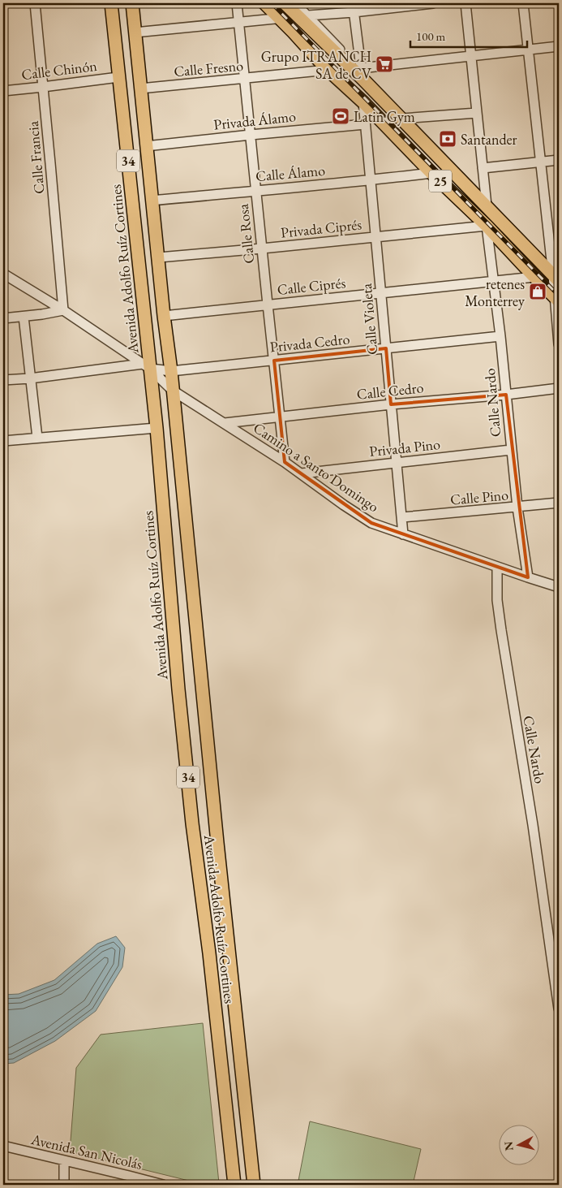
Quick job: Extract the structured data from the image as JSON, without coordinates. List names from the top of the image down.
{
  "streets": {
    "main road": ["34", "25", "Avenida Adolfo Ruíz Cortines"],
    "street": [
      "Calle Fresno",
      "Calle Chinón",
      "Privada Álamo",
      "Calle Francia",
      "Calle Álamo",
      "Privada Ciprés",
      "Calle Rosa",
      "Calle Ciprés",
      "Calle Violeta",
      "Privada Cedro",
      "Calle Cedro",
      "Calle Nardo",
      "Privada Pino",
      "Camino a Santo Domingo",
      "Calle Pino",
      "Avenida San Nicolás"
    ]
  },
  "crossings": [
    ["Calle Fresno", "25"],
    ["Calle Fresno", "Calle Rosa"],
    ["Calle Fresno", "Avenida Adolfo Ruíz Cortines"],
    ["Calle Chinón", "Calle Francia"],
    ["Calle Chinón", "Avenida Adolfo Ruíz Cortines"],
    ["Privada Álamo", "Calle Rosa"],
    ["Privada Álamo", "Avenida Adolfo Ruíz Cortines"],
    ["Privada Álamo", "Calle Violeta"],
    ["Calle Francia", "Camino a Santo Domingo"],
    ["Calle Álamo", "25"],
    ["Calle Álamo", "Calle Rosa"],
    ["Calle Álamo", "Avenida Adolfo Ruíz Cortines"],
    ["Calle Álamo", "Calle Violeta"],
    ["25", "Privada Ciprés"],
    ["25", "Calle Ciprés"],
    ["25", "Calle Violeta"],
    ["25", "Calle Nardo"],
    ["Privada Ciprés", "Calle Rosa"],
    ["Privada Ciprés", "Avenida Adolfo Ruíz Cortines"],
    ["Privada Ciprés", "Calle Violeta"],
    ["Privada Ciprés", "Calle Nardo"],
    ["Calle Rosa", "Calle Ciprés"],
    ["Calle Rosa", "Privada Cedro"],
    ["Calle Rosa", "Calle Cedro"],
    ["Calle Rosa", "Camino a Santo Domingo"],
    ["Avenida Adolfo Ruíz Cortines", "Calle Ciprés"],
    ["Avenida Adolfo Ruíz Cortines", "Privada Cedro"],
    ["Avenida Adolfo Ruíz Cortines", "Camino a Santo Domingo"],
    ["Calle Ciprés", "Calle Violeta"],
    ["Calle Ciprés", "Calle Nardo"],
    ["Calle Violeta", "Privada Cedro"],
    ["Calle Violeta", "Calle Cedro"],
    ["Calle Violeta", "Privada Pino"],
    ["Calle Violeta", "Camino a Santo Domingo"],
    ["Calle Violeta", "Calle Pino"],
    ["Privada Cedro", "Calle Nardo"],
    ["Privada Cedro", "Camino a Santo Domingo"],
    ["Calle Cedro", "Calle Nardo"],
    ["Calle Cedro", "Camino a Santo Domingo"],
    ["Calle Nardo", "Privada Pino"],
    ["Calle Nardo", "Camino a Santo Domingo"],
    ["Calle Nardo", "Calle Pino"],
    ["Privada Pino", "Camino a Santo Domingo"]
  ],
  "places": {
    "supermarket": ["Grupo ITRANCH SA de CV"],
    "sports": ["Latin Gym"],
    "bank": ["Santander"],
    "shop": ["retenes Monterrey"]
  },
  "scale_bar": "100 m",
  "north": "left"
}
